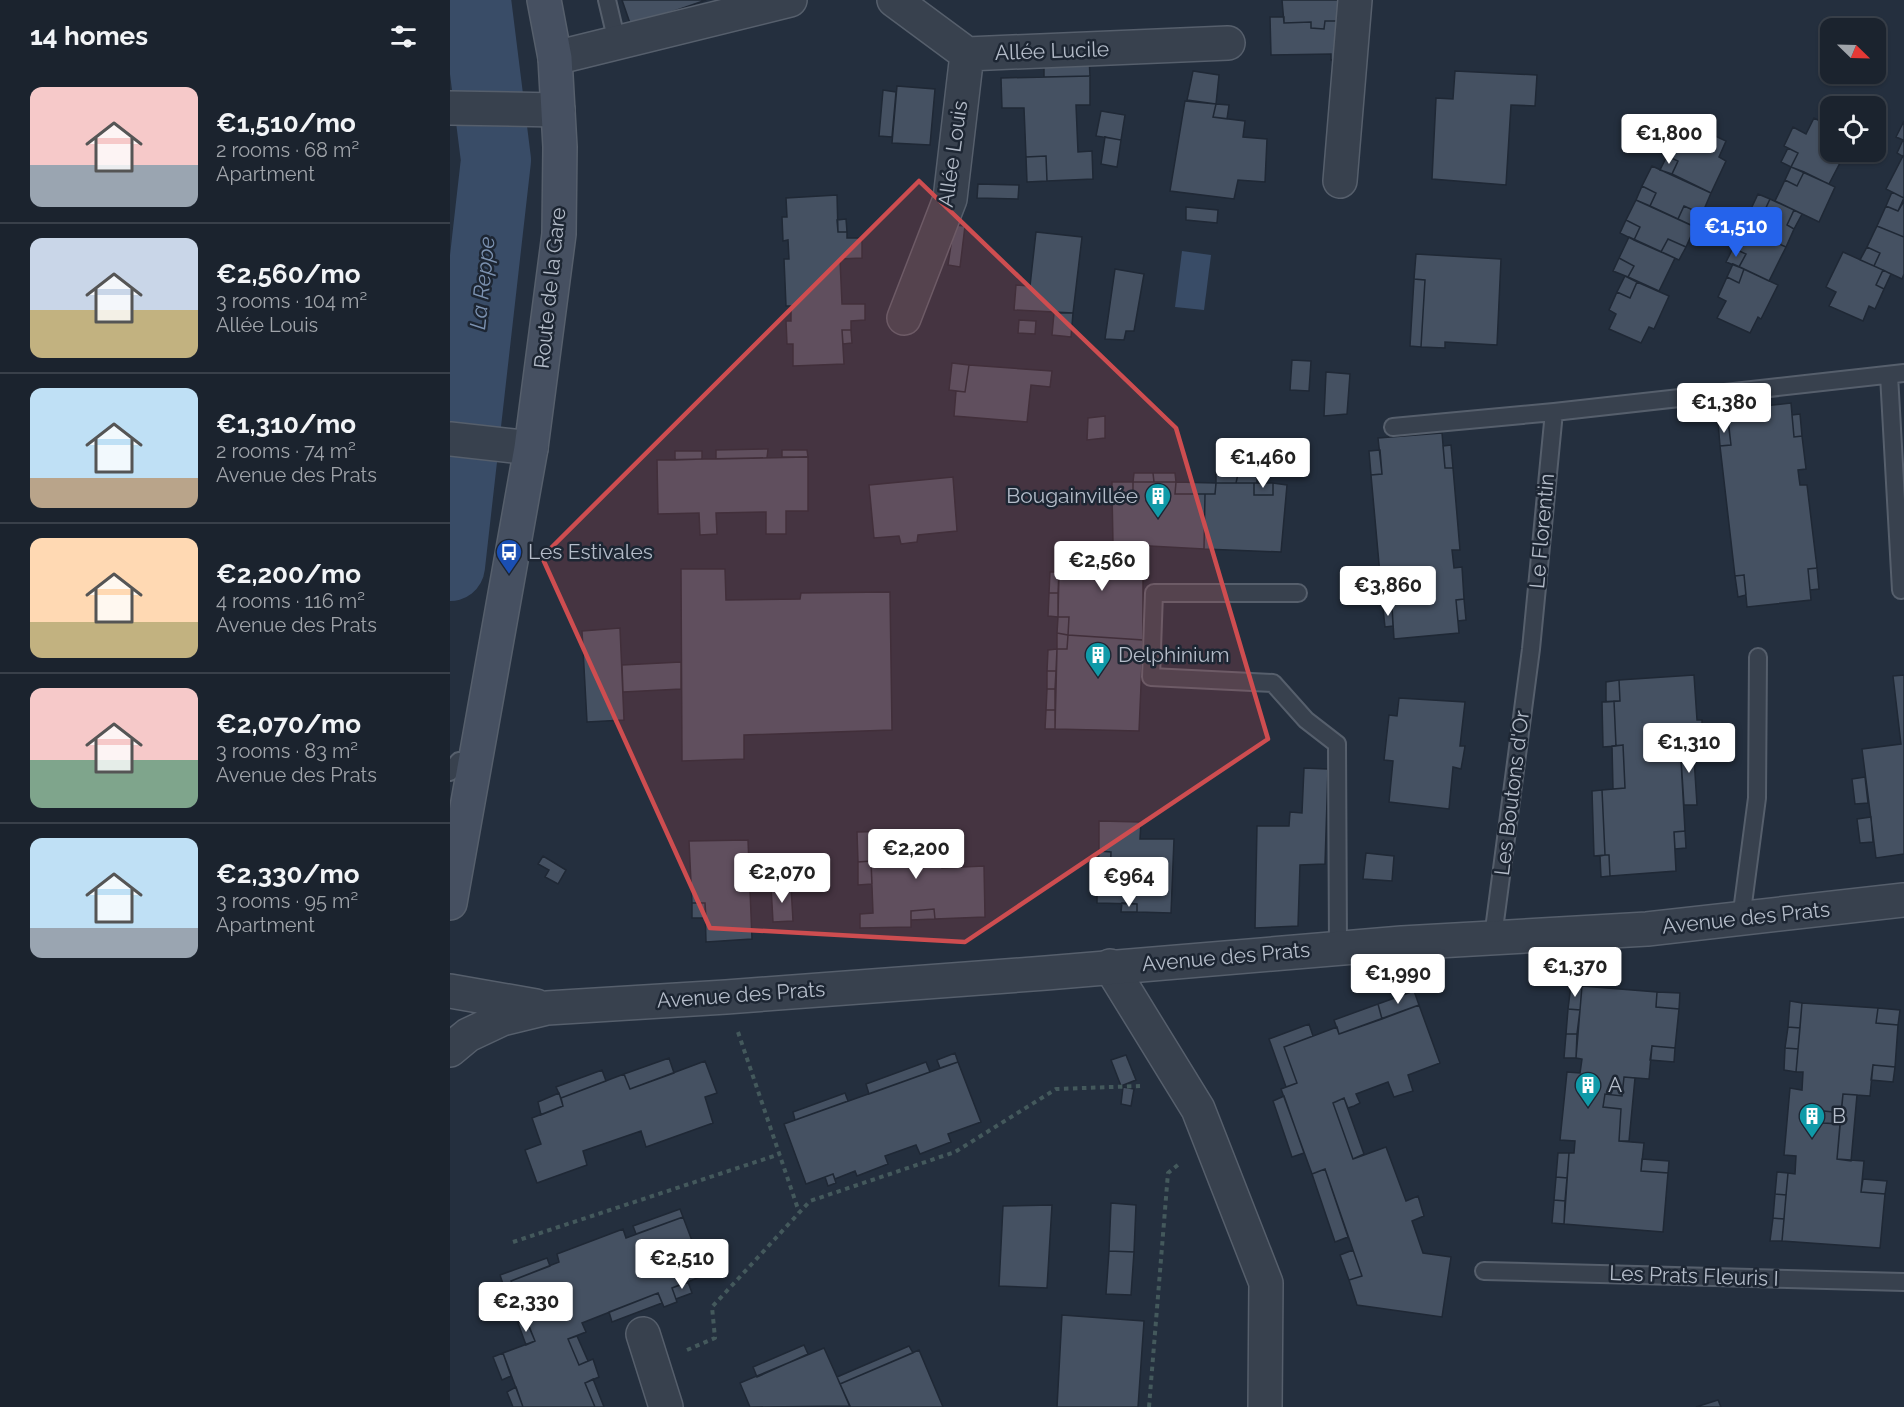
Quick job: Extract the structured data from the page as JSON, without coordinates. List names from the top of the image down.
{
  "streets": {
    "main road": ["Route de la Gare"],
    "street": ["Allée Lucile", "Allée Louis", "Avenue des Prats"],
    "lane": ["Le Florentin", "Les Boutons d'Or", "Les Prats Fleuris I"]
  },
  "crossings": [
    ["Allée Lucile", "Allée Louis"],
    ["Le Florentin", "Les Boutons d'Or"],
    ["Les Boutons d'Or", "Avenue des Prats"]
  ],
  "water": ["La Reppe"],
  "places": {
    "building": [
      "Bougainvillée",
      "Delphinium",
      "A",
      "B"
    ],
    "bus stop": ["Les Estivales"]
  },
  "north": "bottom right",
  "page": {
    "heading": "14 homes",
    "list": [
      {
        "name": "€1,510/mo",
        "note": "2 rooms · 68 m² · Apartment"
      },
      {
        "name": "€2,560/mo",
        "note": "3 rooms · 104 m² · Allée Louis"
      },
      {
        "name": "€1,310/mo",
        "note": "2 rooms · 74 m² · Avenue des Prats"
      },
      {
        "name": "€2,200/mo",
        "note": "4 rooms · 116 m² · Avenue des Prats"
      },
      {
        "name": "€2,070/mo",
        "note": "3 rooms · 83 m² · Avenue des Prats"
      },
      {
        "name": "€2,330/mo",
        "note": "3 rooms · 95 m² · Apartment"
      }
    ],
    "price": [
      "€1,800",
      "€1,510",
      "€1,380",
      "€1,460",
      "€2,560",
      "€3,860",
      "€1,310",
      "€2,200",
      "€2,070",
      "€964",
      "€1,370",
      "€1,990",
      "€2,510",
      "€2,330"
    ]
  }
}
